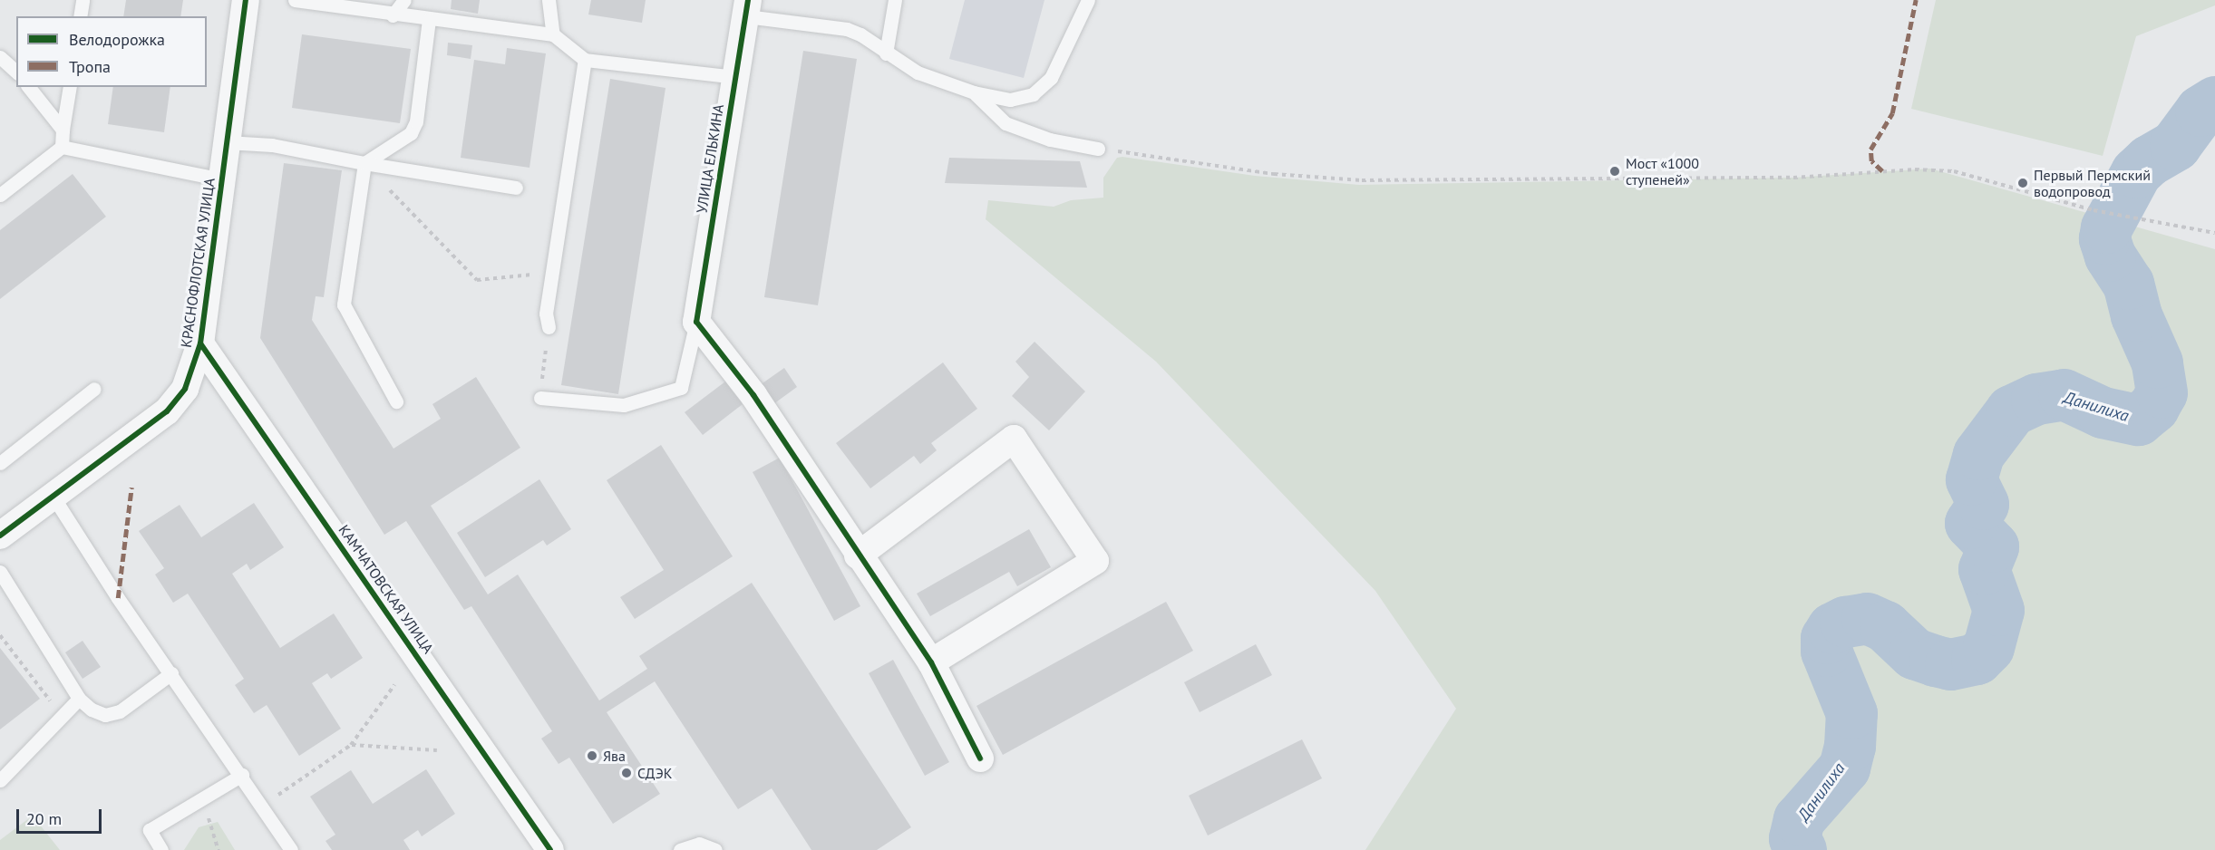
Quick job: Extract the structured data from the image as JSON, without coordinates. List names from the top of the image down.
{
  "streets": {
    "street": ["УЛИЦА ЕЛЬКИНА", "КРАСНОФЛОТСКАЯ УЛИЦА", "КАМЧАТОВСКАЯ УЛИЦА"]
  },
  "crossings": [
    ["КРАСНОФЛОТСКАЯ УЛИЦА", "КАМЧАТОВСКАЯ УЛИЦА"]
  ],
  "water": ["Данилиха"],
  "places": [
    "Мост «1000 ступеней»",
    "Первый Пермский водопровод",
    "Ява",
    "СДЭК"
  ],
  "legend": ["Велодорожка", "Тропа"],
  "scale_bar": "20 m"
}
